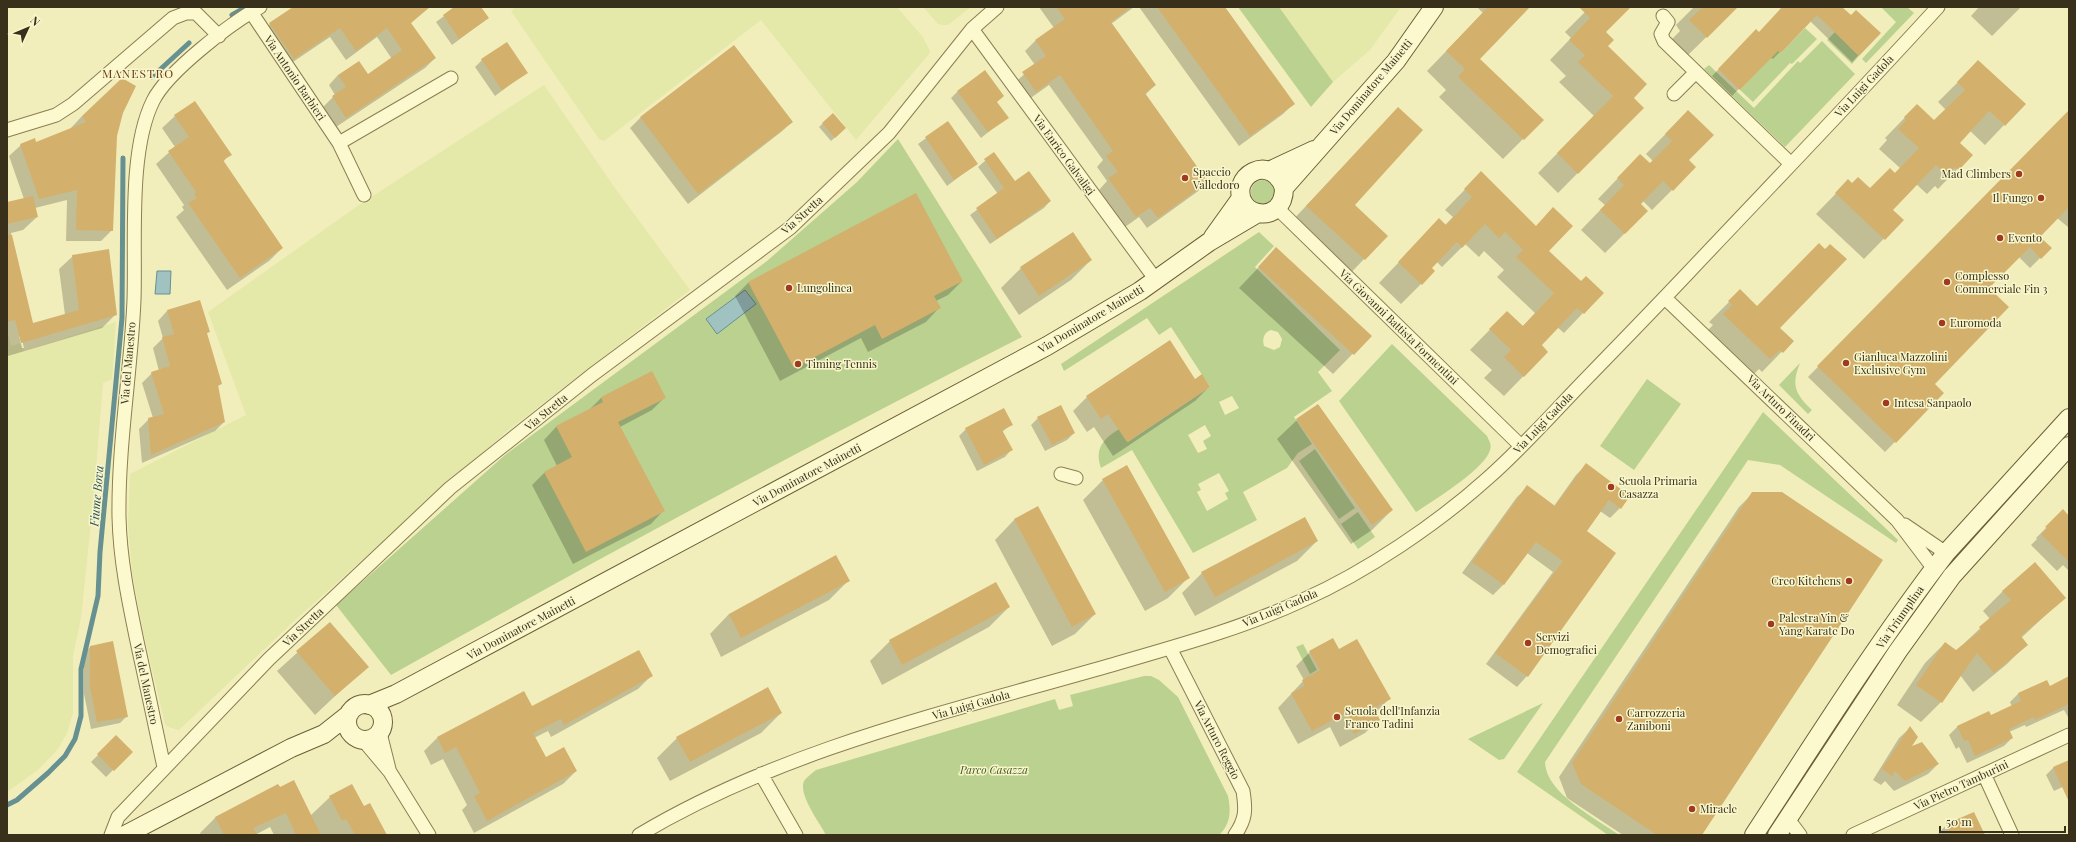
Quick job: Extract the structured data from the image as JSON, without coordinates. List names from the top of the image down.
{
  "streets": {
    "street": [
      "Via Antonio Barbieri",
      "Via Luigi Gadola",
      "Via Dominatore Mainetti",
      "Via Enrico Galvaligi",
      "Via Stretta",
      "Via Giovanni Battista Formentini",
      "Via del Manestro",
      "Via Arturo Finadri",
      "Via Triumplina",
      "Via Arturo Reggio",
      "Via Pietro Tamburini"
    ]
  },
  "crossings": [
    ["Via Antonio Barbieri", "Via del Manestro"],
    ["Via Luigi Gadola", "Via Giovanni Battista Formentini"],
    ["Via Luigi Gadola", "Via Arturo Finadri"],
    ["Via Luigi Gadola", "Via Arturo Reggio"],
    ["Via Dominatore Mainetti", "Via Enrico Galvaligi"],
    ["Via Dominatore Mainetti", "Via Giovanni Battista Formentini"],
    ["Via Enrico Galvaligi", "Via Stretta"],
    ["Via Stretta", "Via del Manestro"]
  ],
  "districts": ["MANESTRO"],
  "water": ["Fiume Bova"],
  "parks": ["Parco Casazza"],
  "places": [
    "Mad Climbers",
    "Spaccio Valledoro",
    "Il Fungo",
    "Evento",
    "Complesso Commerciale Fin 3",
    "Lungolinea",
    "Euromoda",
    "Gianluca Mazzolini Exclusive Gym",
    "Timing Tennis",
    "Intesa Sanpaolo",
    "Scuola Primaria Casazza",
    "Creo Kitchens",
    "Palestra Yin & Yang Karate Do",
    "Servizi Demografici",
    "Scuola dell'Infanzia Franco Tadini",
    "Carrozzeria Zaniboni",
    "Miracle"
  ],
  "scale_bar": "50 m",
  "north": "top right"
}
